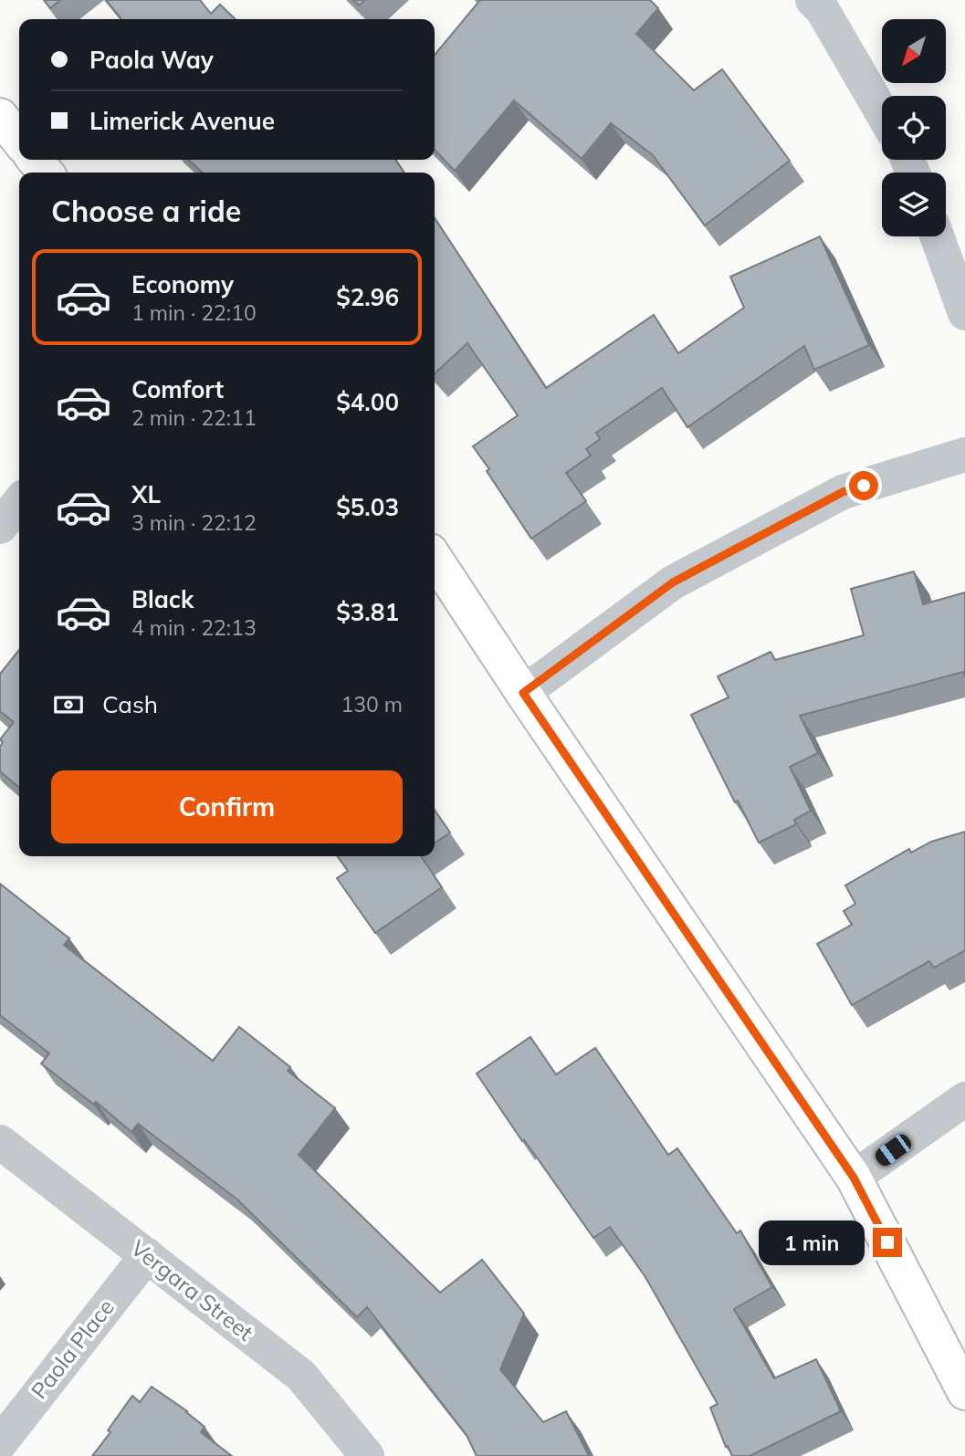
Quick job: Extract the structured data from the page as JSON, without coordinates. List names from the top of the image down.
{
  "streets": {
    "street": ["Vergara Street", "Paola Place"]
  },
  "crossings": [
    ["Vergara Street", "Paola Place"]
  ],
  "north": "bottom left",
  "page": {
    "banner": ["Paola Way", "Limerick Avenue"],
    "heading": "Choose a ride",
    "list": [
      {
        "name": "Economy",
        "note": "1 min · 22:10",
        "value": "$2.96"
      },
      {
        "name": "Comfort",
        "note": "2 min · 22:11",
        "value": "$4.00"
      },
      {
        "name": "XL",
        "note": "3 min · 22:12",
        "value": "$5.03"
      },
      {
        "name": "Black",
        "note": "4 min · 22:13",
        "value": "$3.81"
      }
    ],
    "pay": ["Cash", "130 m"],
    "buttons": "Confirm",
    "bubble": "1 min"
  }
}
